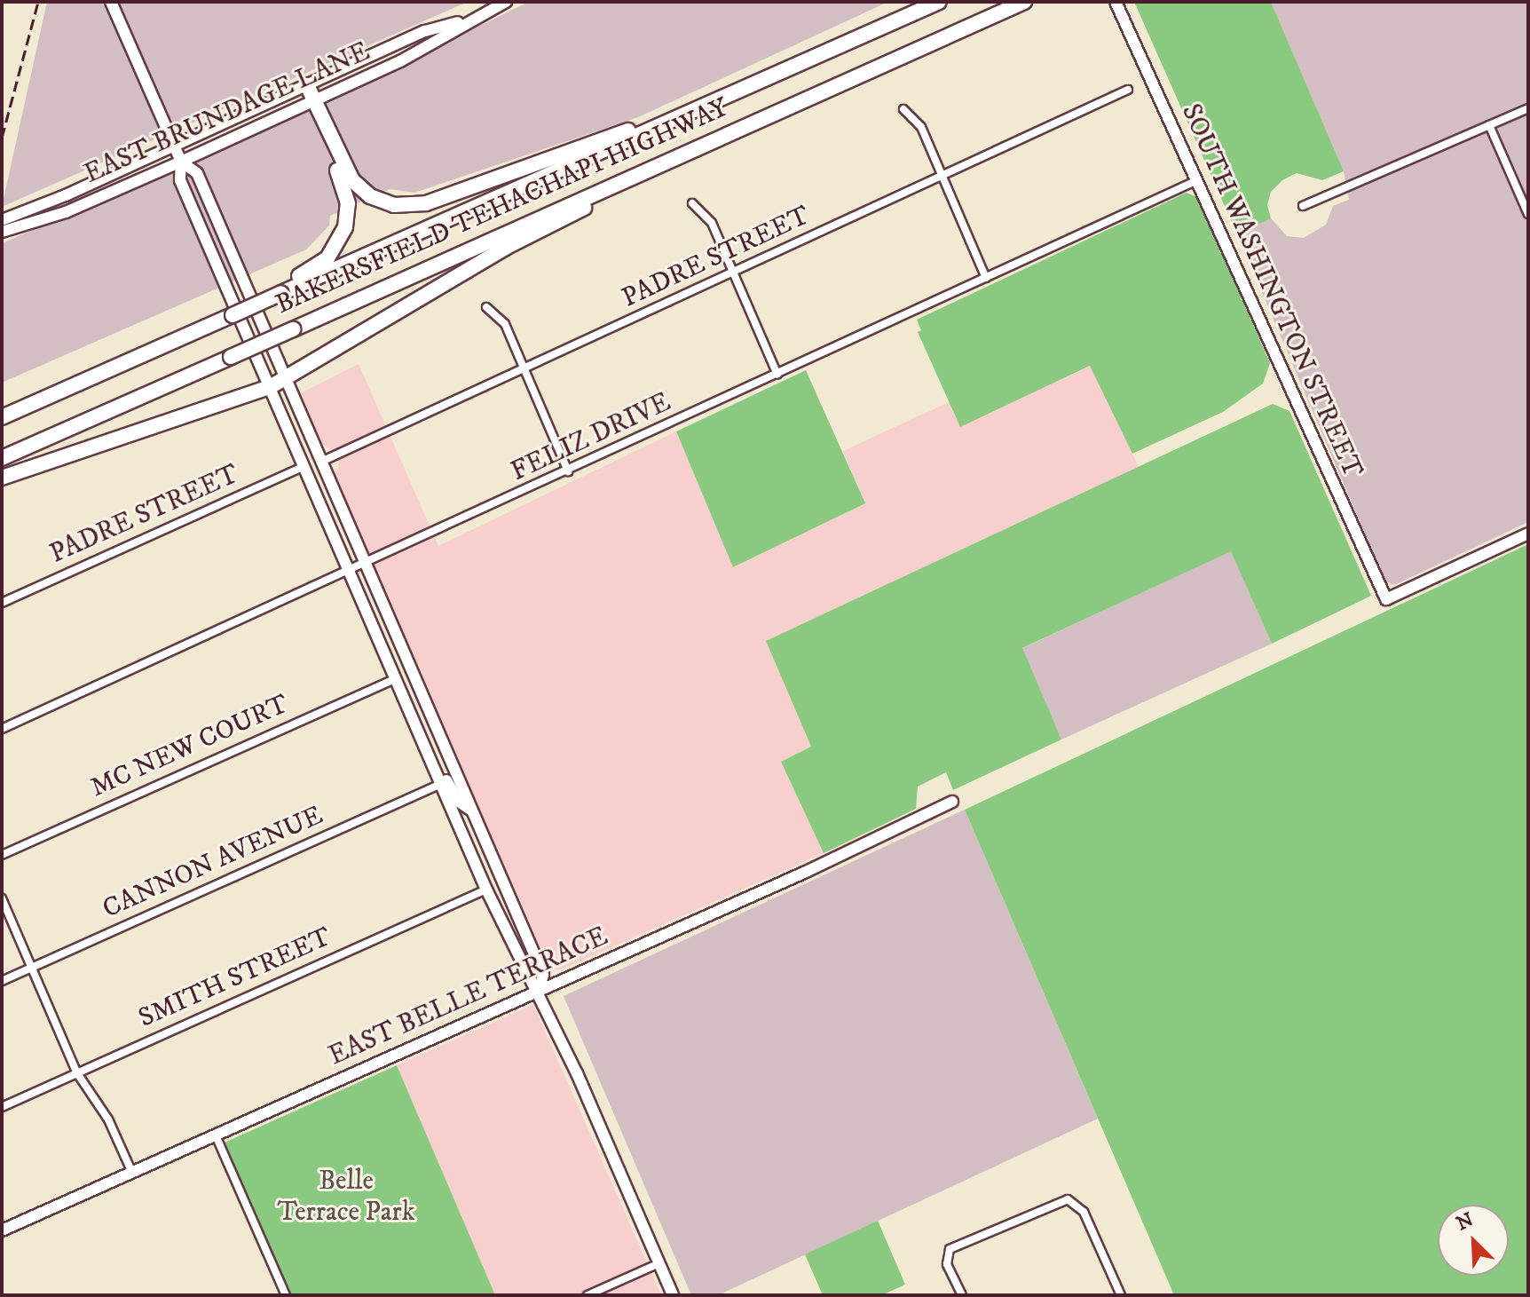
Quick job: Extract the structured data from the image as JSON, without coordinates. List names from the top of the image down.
{
  "streets": {
    "highway": ["BAKERSFIELD TEHACHAPI HIGHWAY"],
    "street": [
      "EAST BRUNDAGE LANE",
      "PADRE STREET",
      "SOUTH WASHINGTON STREET",
      "FELIZ DRIVE",
      "MC NEW COURT",
      "CANNON AVENUE",
      "SMITH STREET",
      "EAST BELLE TERRACE"
    ]
  },
  "crossings": [
    ["SOUTH WASHINGTON STREET", "FELIZ DRIVE"]
  ],
  "parks": ["Belle Terrace Park"],
  "north": "top left"
}
